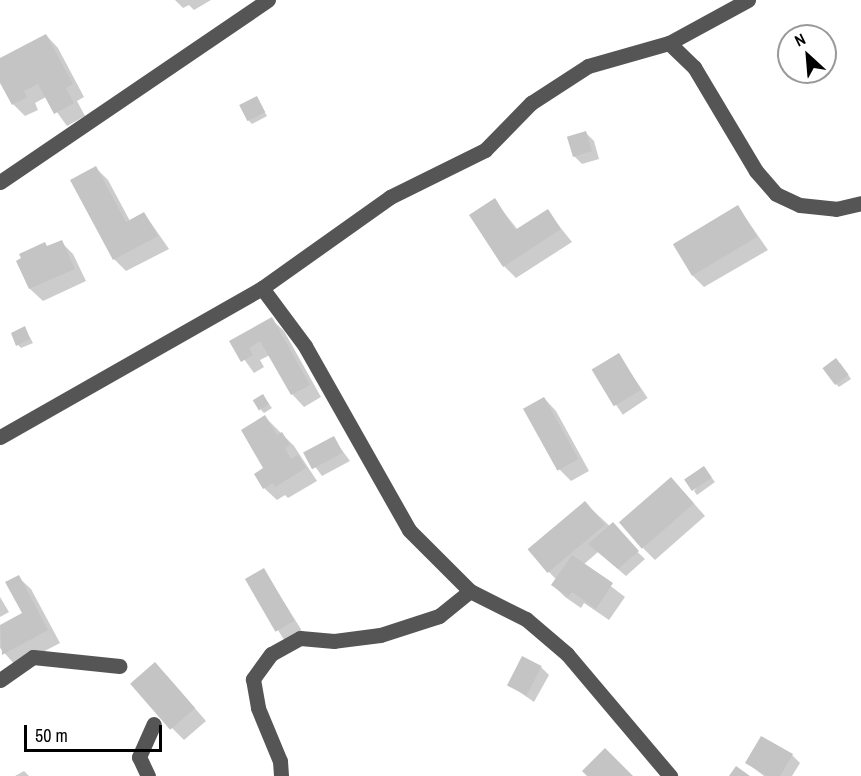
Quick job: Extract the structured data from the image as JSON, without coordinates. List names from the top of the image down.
{
  "scale_bar": "50 m",
  "north": "top left"
}
